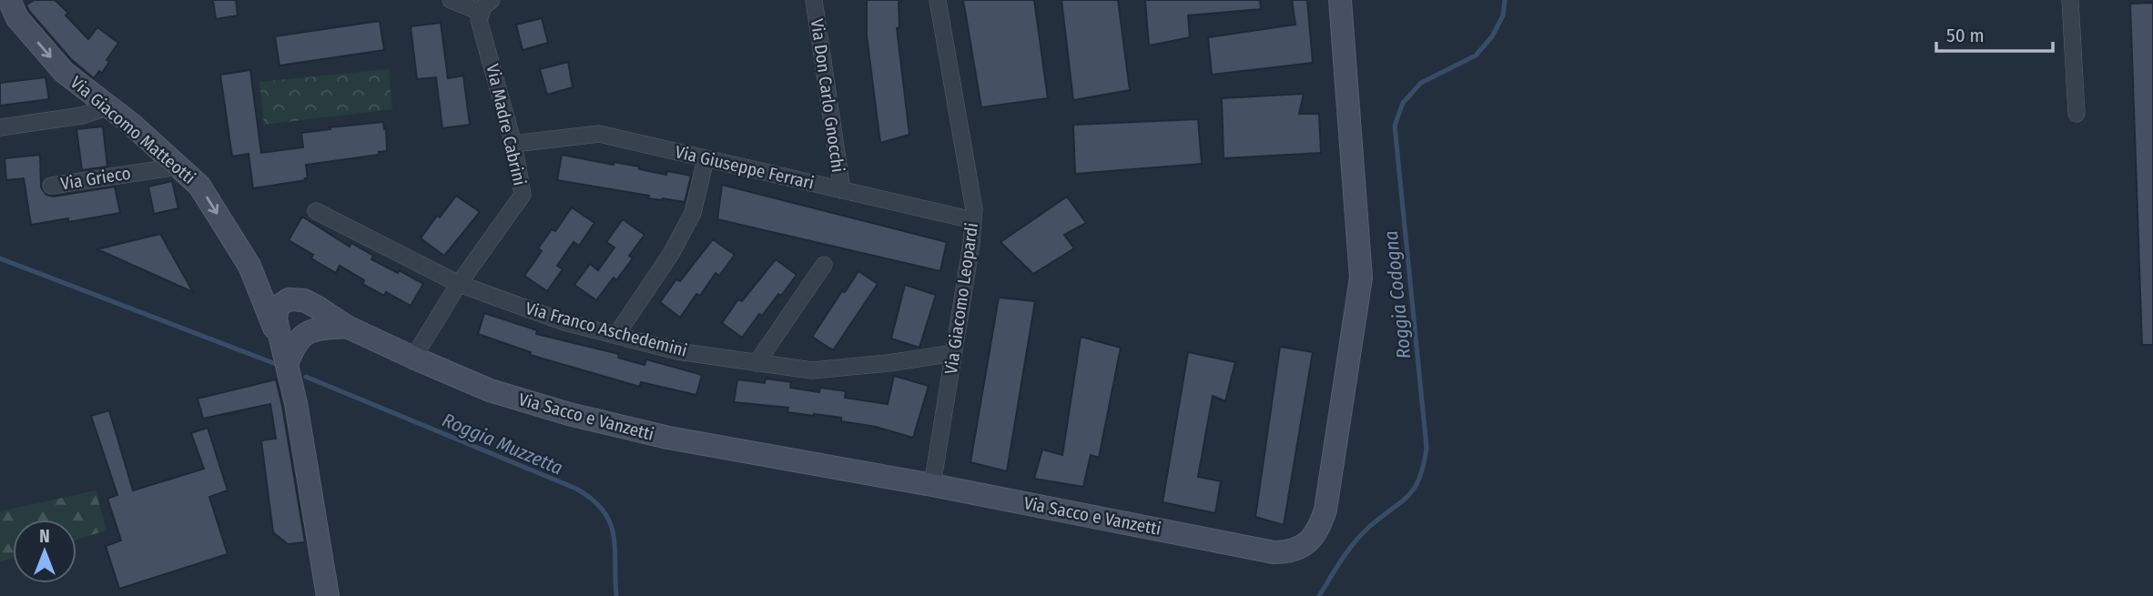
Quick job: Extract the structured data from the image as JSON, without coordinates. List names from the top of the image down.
{
  "streets": {
    "street": [
      "Via Don Carlo Gnocchi",
      "Via Madre Cabrini",
      "Via Giacomo Matteotti",
      "Via Giuseppe Ferrari",
      "Via Grieco",
      "Via Giacomo Leopardi",
      "Via Franco Aschedemini",
      "Via Sacco e Vanzetti"
    ]
  },
  "crossings": [
    ["Via Don Carlo Gnocchi", "Via Giuseppe Ferrari"],
    ["Via Madre Cabrini", "Via Giuseppe Ferrari"],
    ["Via Madre Cabrini", "Via Franco Aschedemini"],
    ["Via Madre Cabrini", "Via Sacco e Vanzetti"],
    ["Via Giacomo Matteotti", "Via Grieco"],
    ["Via Giacomo Matteotti", "Via Sacco e Vanzetti"],
    ["Via Giuseppe Ferrari", "Via Giacomo Leopardi"],
    ["Via Giacomo Leopardi", "Via Franco Aschedemini"],
    ["Via Giacomo Leopardi", "Via Sacco e Vanzetti"]
  ],
  "one_way": ["Via Giacomo Matteotti"],
  "water": ["Roggia Codogna", "Roggia Muzzetta"],
  "scale_bar": "50 m",
  "north": "top"
}
